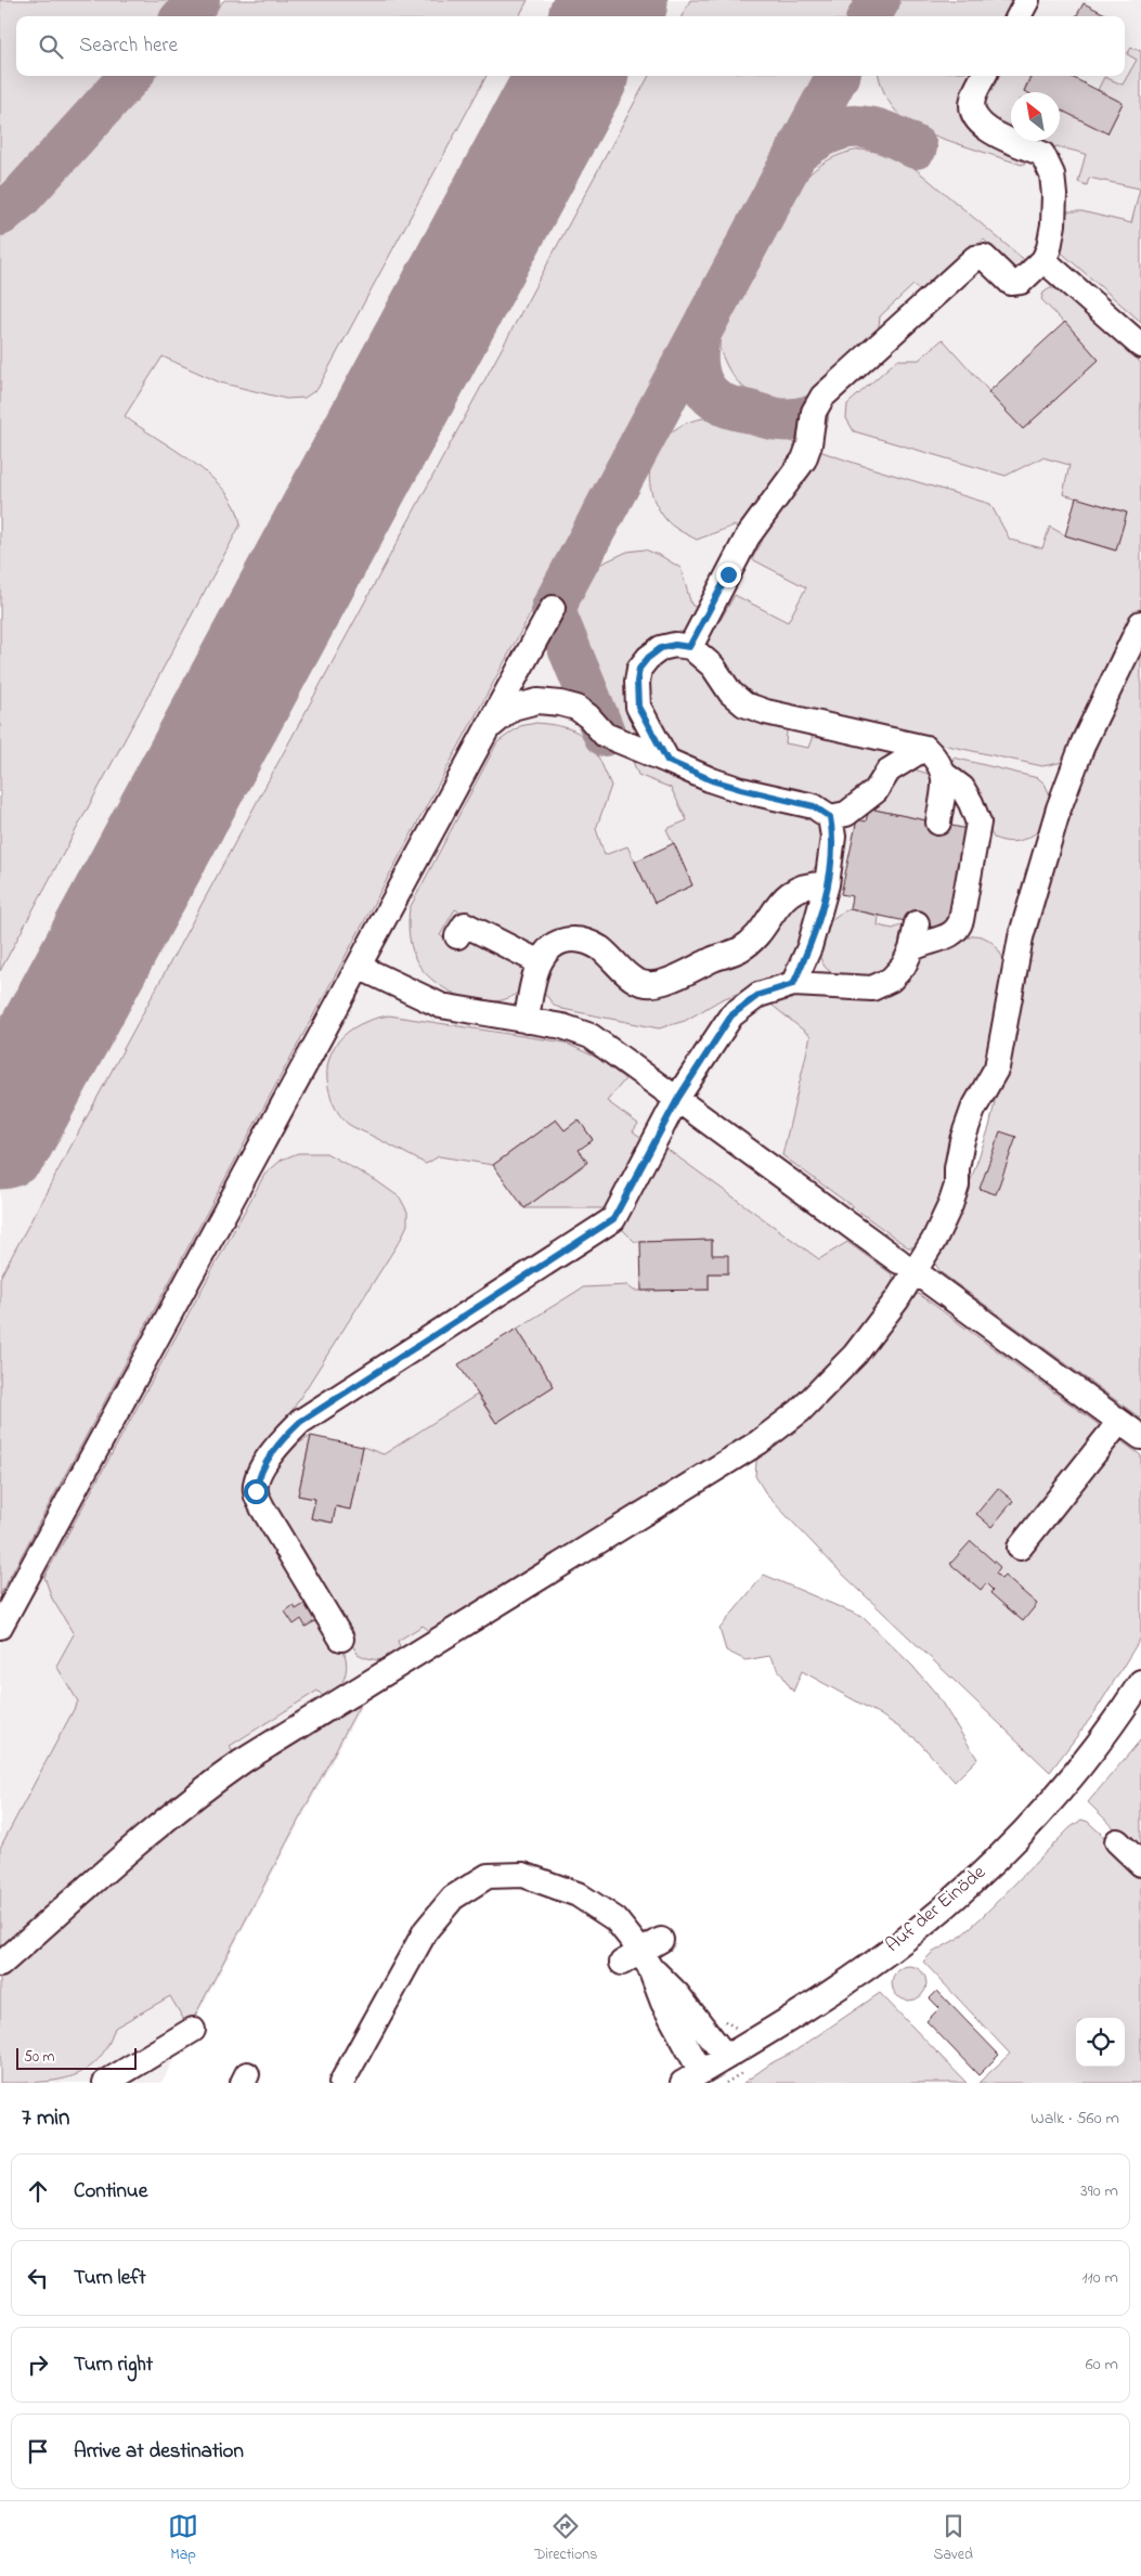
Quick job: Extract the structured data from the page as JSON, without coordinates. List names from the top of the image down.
{
  "streets": {
    "street": ["Auf der Einöde"]
  },
  "scale_bar": "50 m",
  "north": "top left",
  "page": {
    "search": "Search here",
    "scale": "50 m",
    "heading": ["7 min", "Walk · 560 m"],
    "list": [
      ["Continue", "390 m"],
      ["Turn left", "110 m"],
      ["Turn right", "60 m"],
      "Arrive at destination"
    ],
    "nav": ["Map", "Directions", "Saved"]
  }
}
